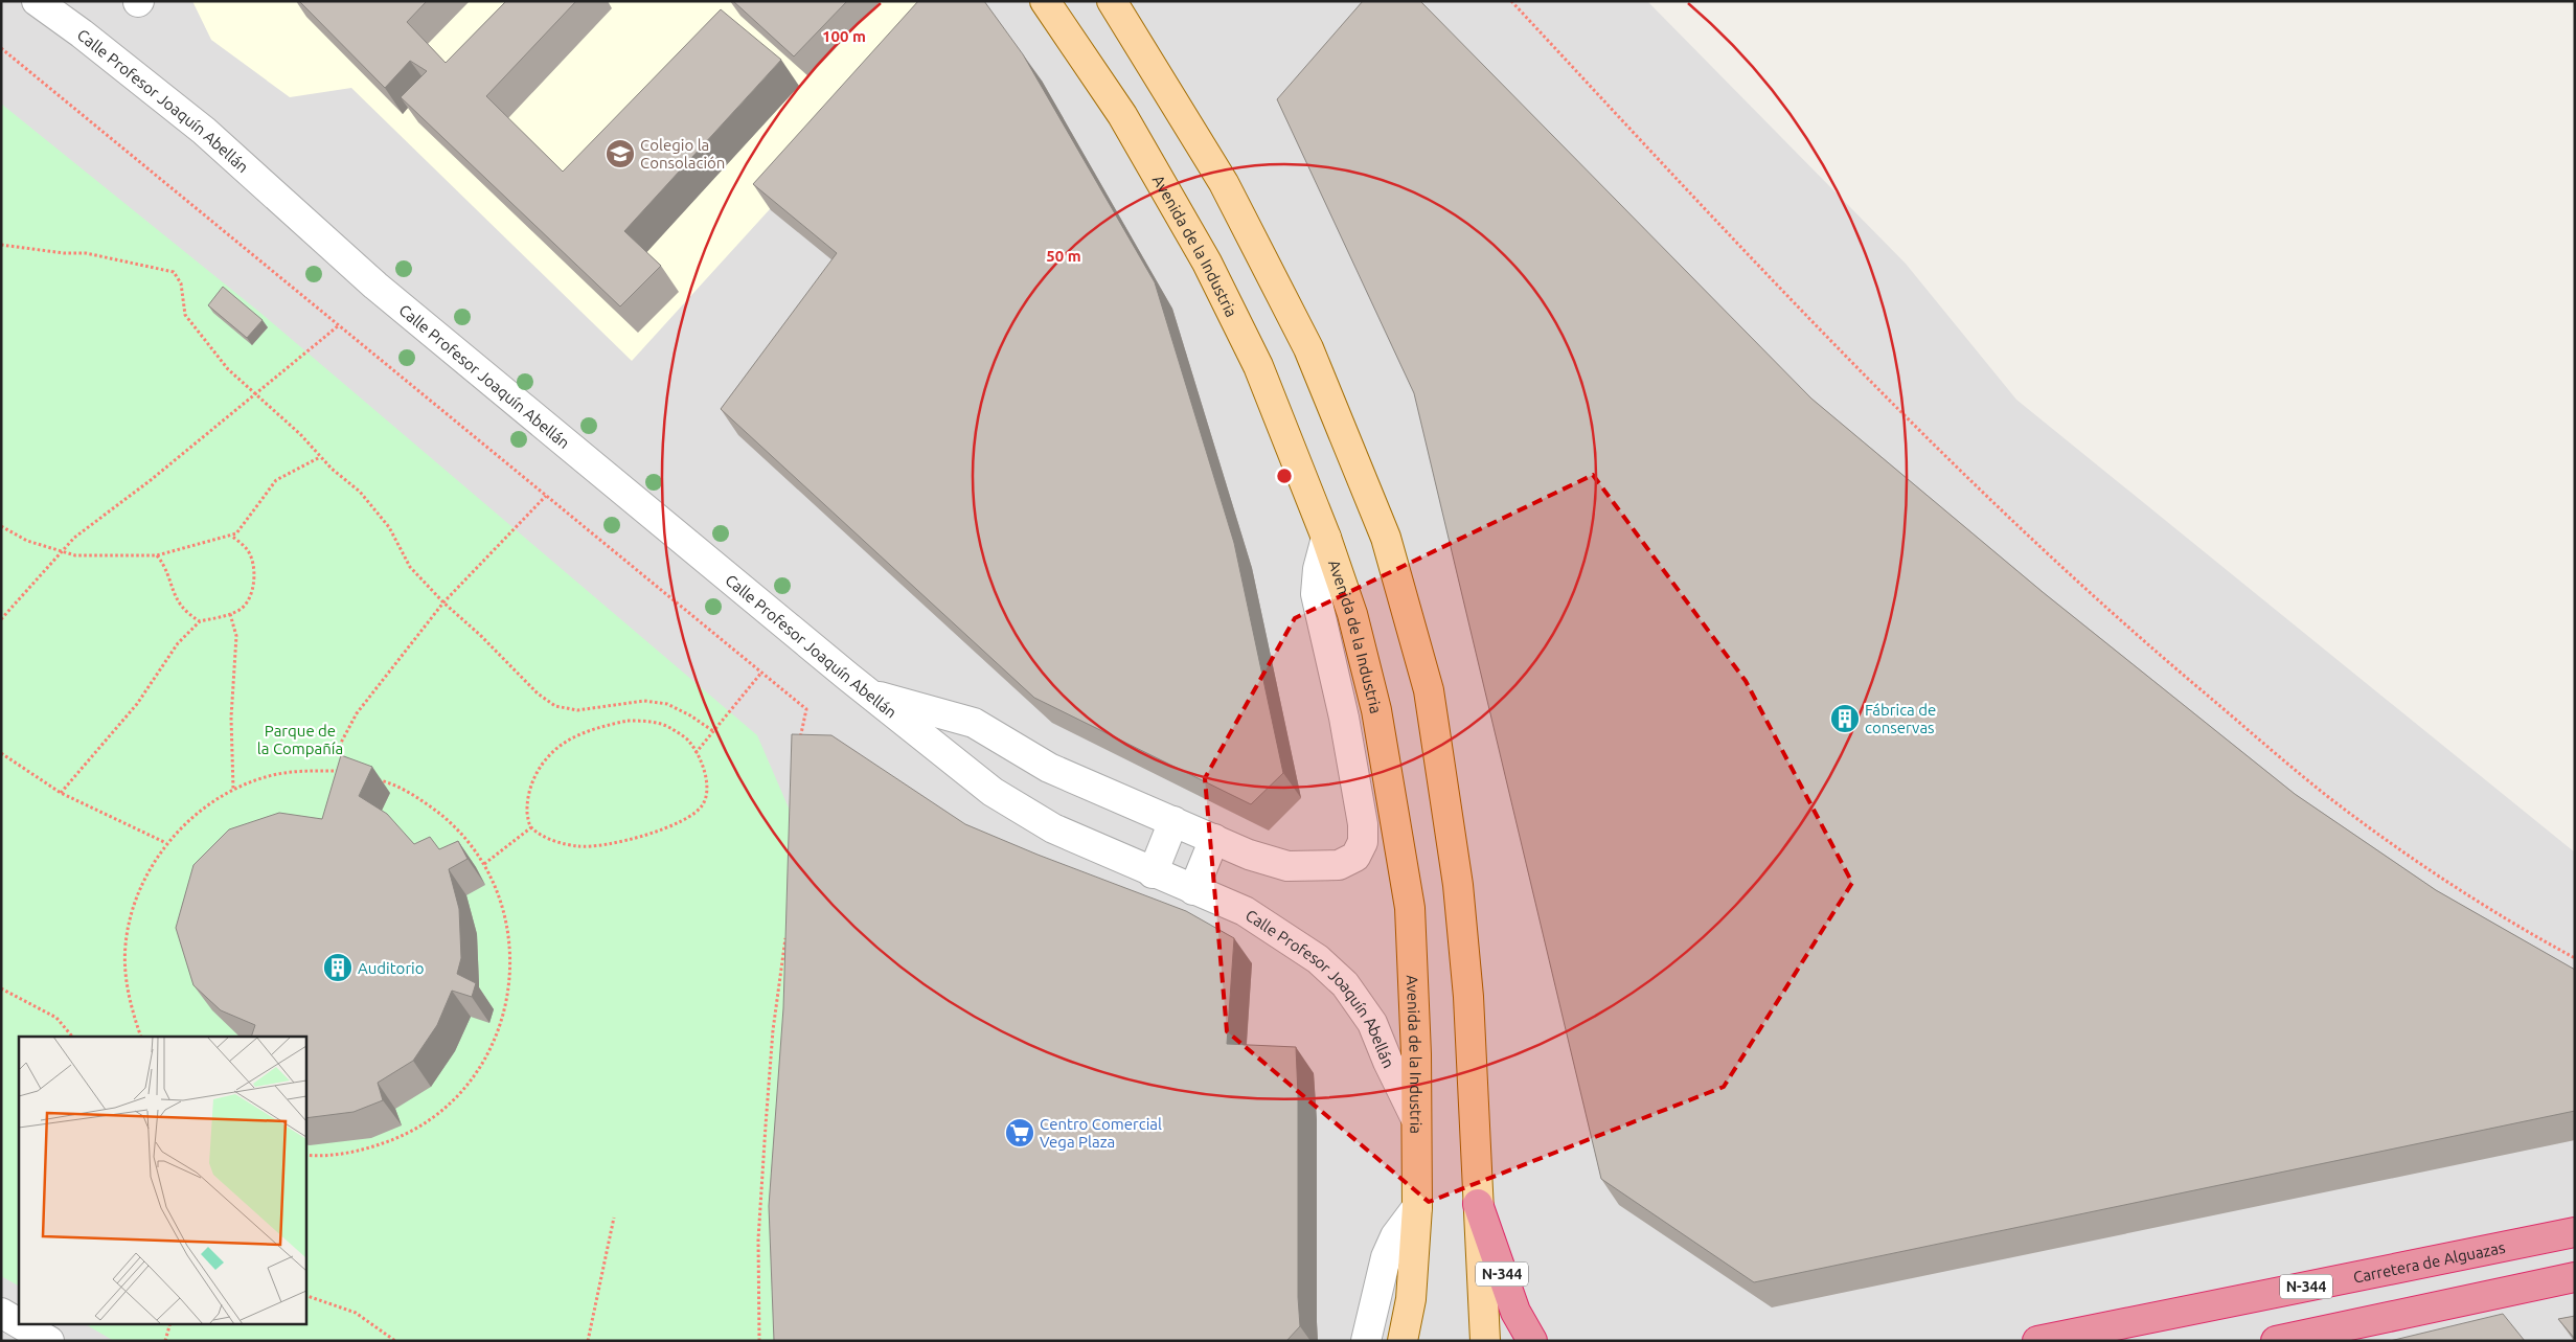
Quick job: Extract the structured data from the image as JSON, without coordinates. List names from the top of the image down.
{
  "streets": {
    "highway": ["Carretera de Alguazas", "N-344"],
    "main road": ["Avenida de la Industria"],
    "street": ["Calle Profesor Joaquín Abellán"]
  },
  "crossings": [
    ["Calle Profesor Joaquín Abellán", "Avenida de la Industria"]
  ],
  "parks": ["Parque de la Compañía"],
  "places": {
    "school or university": ["Colegio la Consolación"],
    "building": ["Fábrica de conservas", "Auditorio"],
    "supermarket": ["Centro Comercial Vega Plaza"]
  },
  "rings": ["100 m", "50 m"]
}
